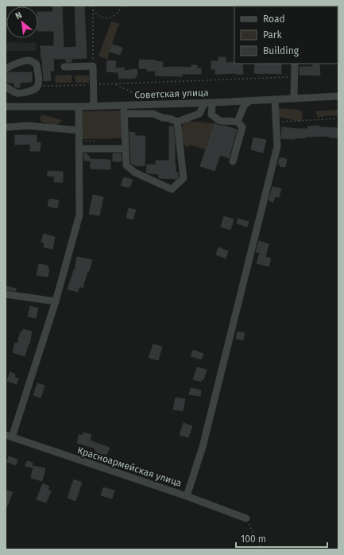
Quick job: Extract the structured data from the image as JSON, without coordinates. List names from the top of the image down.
{
  "streets": {
    "street": ["Советская улица", "Красноармейская улица"]
  },
  "legend": ["Road", "Park", "Building"],
  "scale_bar": "100 m",
  "north": "top left"
}
